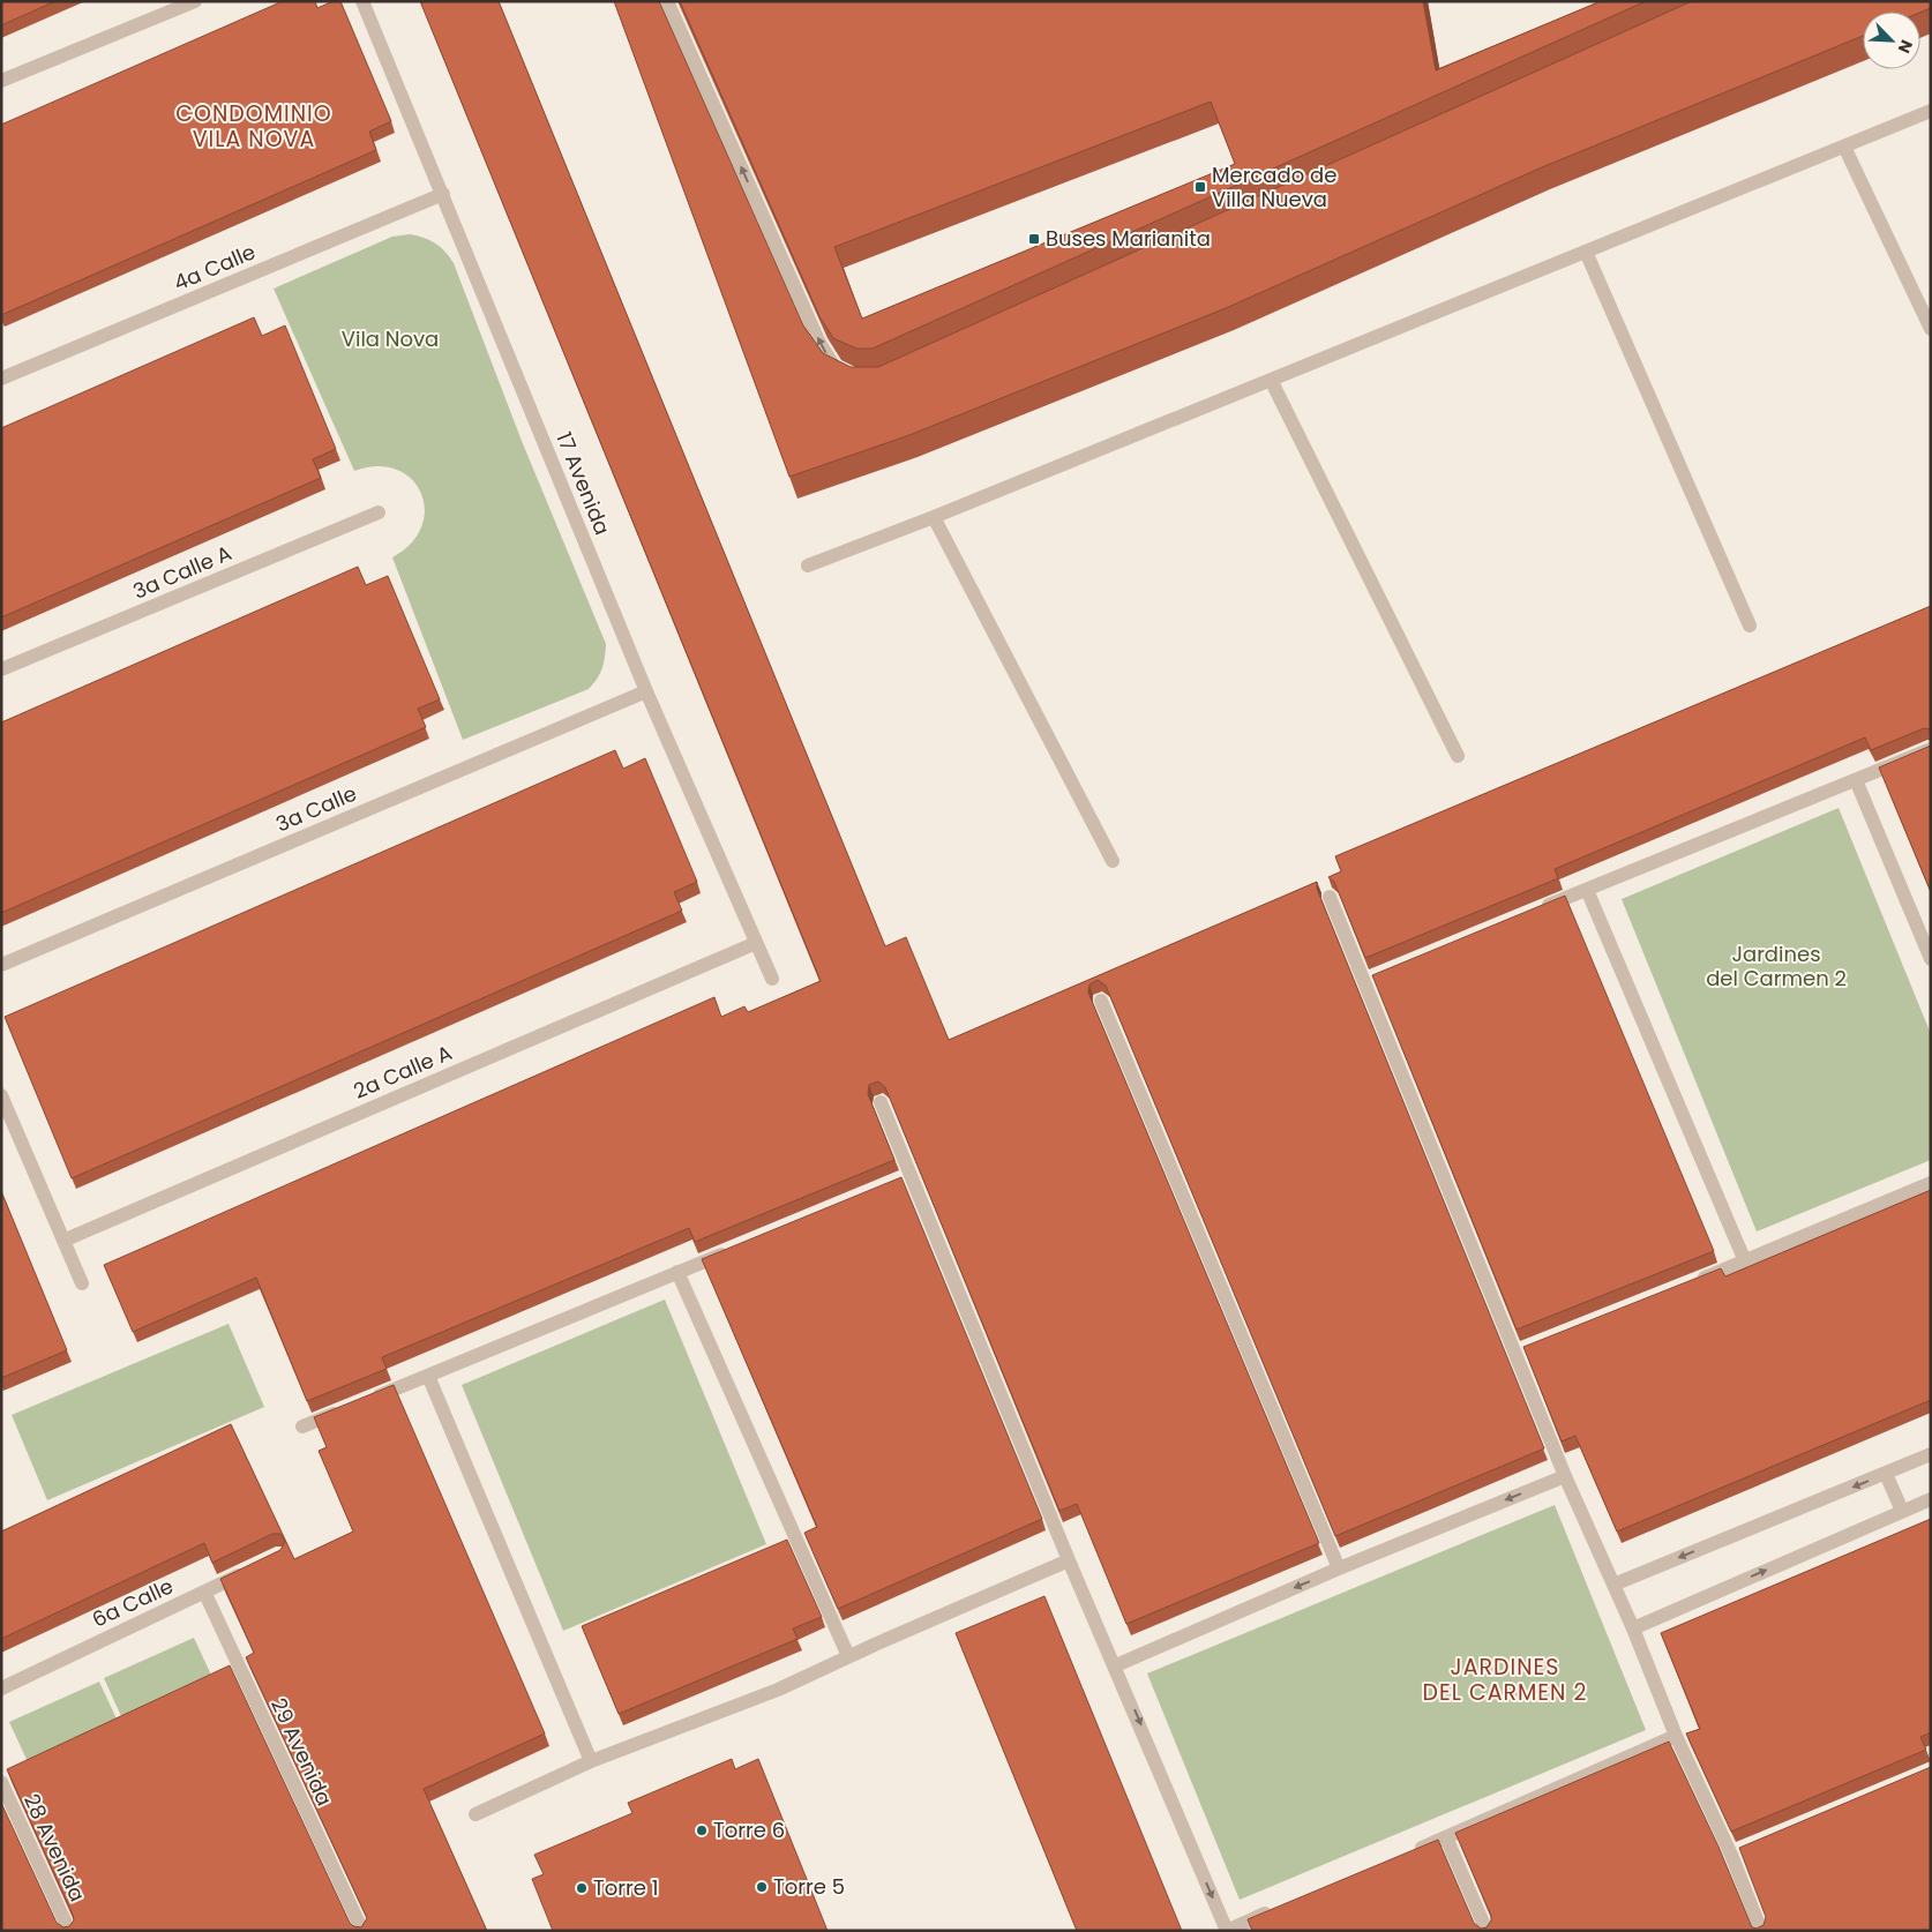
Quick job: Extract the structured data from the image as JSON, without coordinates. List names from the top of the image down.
{
  "streets": {
    "street": [
      "4a Calle",
      "17 Avenida",
      "3a Calle A",
      "3a Calle",
      "2a Calle A",
      "6a Calle",
      "29 Avenida",
      "28 Avenida"
    ]
  },
  "crossings": [
    ["4a Calle", "17 Avenida"],
    ["17 Avenida", "3a Calle"],
    ["17 Avenida", "2a Calle A"],
    ["6a Calle", "29 Avenida"]
  ],
  "districts": ["CONDOMINIO VILA NOVA", "JARDINES DEL CARMEN 2"],
  "parks": ["Vila Nova", "Jardines del Carmen 2"],
  "places": {
    "transit": ["Mercado de Villa Nueva", "Buses Marianita"],
    "other": ["Torre 6", "Torre 5", "Torre 1"]
  },
  "north": "bottom right"
}
